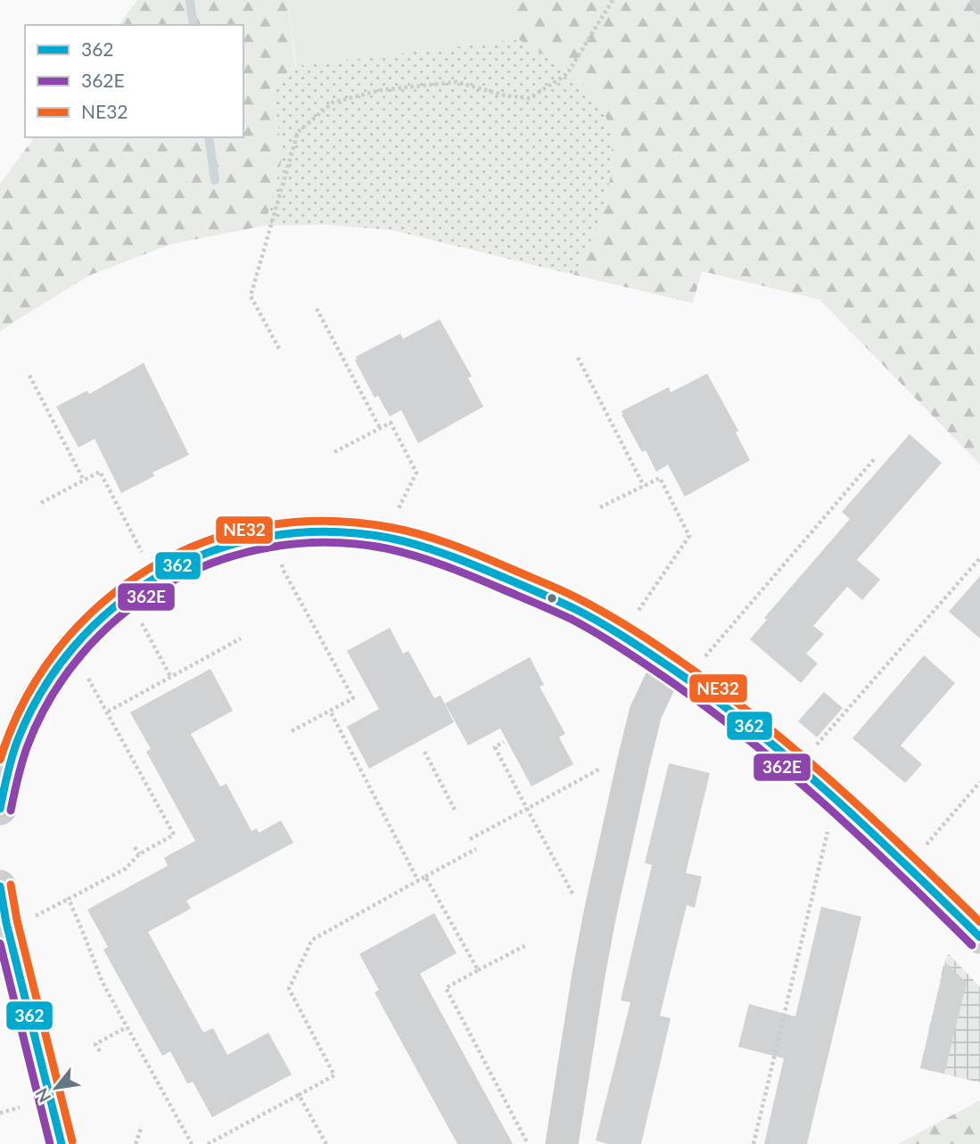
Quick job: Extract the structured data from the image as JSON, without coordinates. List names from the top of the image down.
{
  "lines": ["transit line NE32", "transit line 362", "transit line 362E"],
  "legend": ["362", "362E", "NE32"],
  "north": "bottom left"
}
